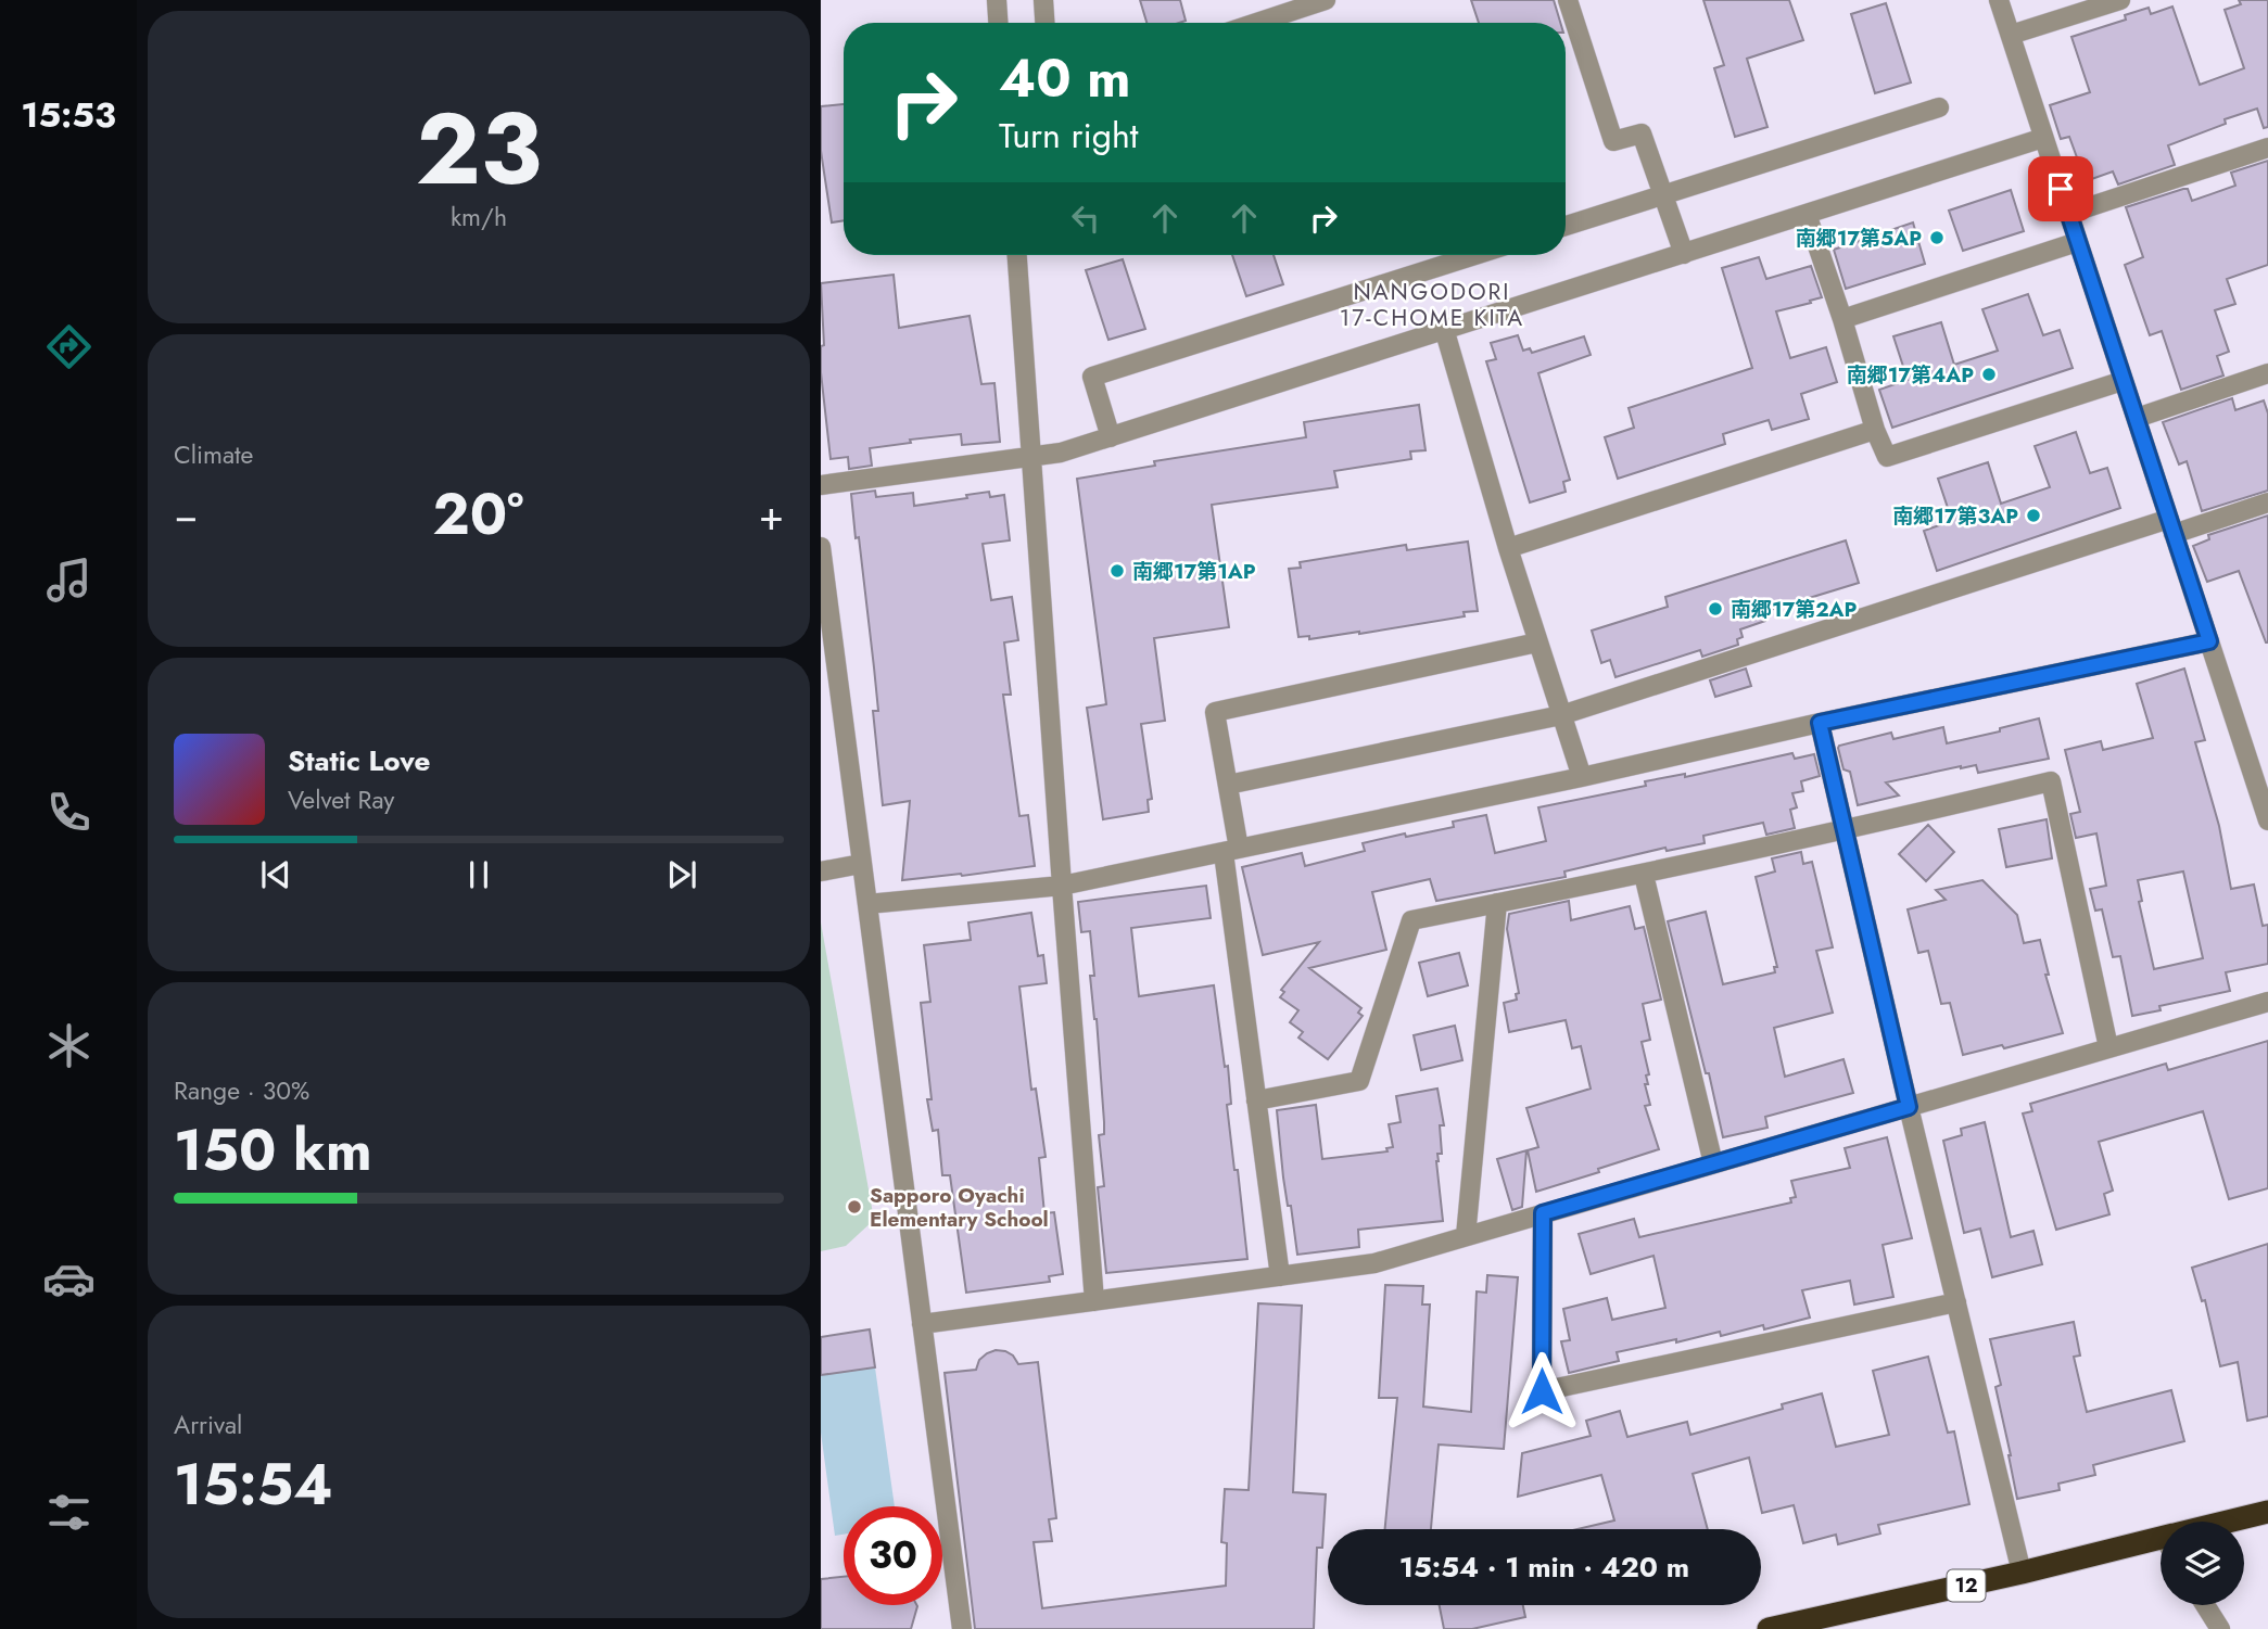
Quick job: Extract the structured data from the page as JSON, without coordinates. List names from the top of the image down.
{
  "streets": {
    "highway": ["12"]
  },
  "districts": ["NANGODORI 17-CHOME KITA"],
  "places": [
    "南郷17第5AP",
    "南郷17第4AP",
    "南郷17第3AP",
    "南郷17第1AP",
    "南郷17第2AP",
    "Sapporo Oyachi Elementary School"
  ],
  "page": {
    "tabs": "15:53",
    "tile": [
      ["23", "km/h"],
      "Climate",
      ["Range · 30%", "150 km"],
      ["Arrival", "15:54"]
    ],
    "turn": ["40 m", "Turn right"],
    "heat": ["−", "20°", "+"],
    "song": ["Static Love", "Velvet Ray"],
    "limit": "30",
    "trip": "15:54 · 1 min · 420 m"
  }
}
